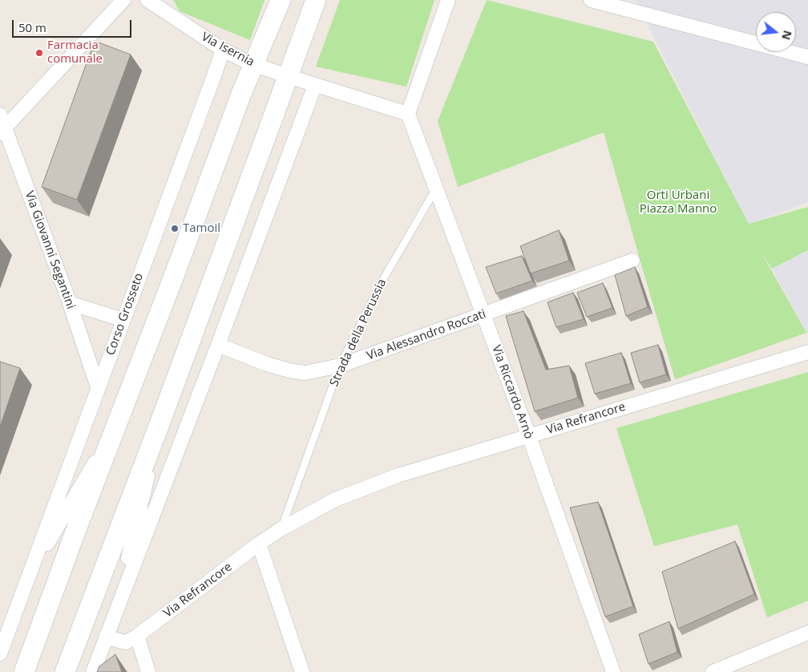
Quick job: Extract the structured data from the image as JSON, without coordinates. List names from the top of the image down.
{
  "streets": {
    "main road": ["Corso Grosseto"],
    "street": [
      "Via Isernia",
      "Via Giovanni Segantini",
      "Via Alessandro Roccati",
      "Via Riccardo Arnò",
      "Via Refrancore"
    ],
    "lane": ["Strada della Perussia"]
  },
  "crossings": [
    ["Via Isernia", "Corso Grosseto"],
    ["Via Isernia", "Via Riccardo Arnò"],
    ["Via Giovanni Segantini", "Corso Grosseto"],
    ["Strada della Perussia", "Via Alessandro Roccati"],
    ["Strada della Perussia", "Via Riccardo Arnò"],
    ["Strada della Perussia", "Via Refrancore"],
    ["Via Alessandro Roccati", "Via Riccardo Arnò"],
    ["Via Riccardo Arnò", "Via Refrancore"]
  ],
  "parks": ["Orti Urbani Piazza Manno"],
  "places": ["Farmacia comunale", "Tamoil"],
  "scale_bar": "50 m",
  "north": "right"
}
